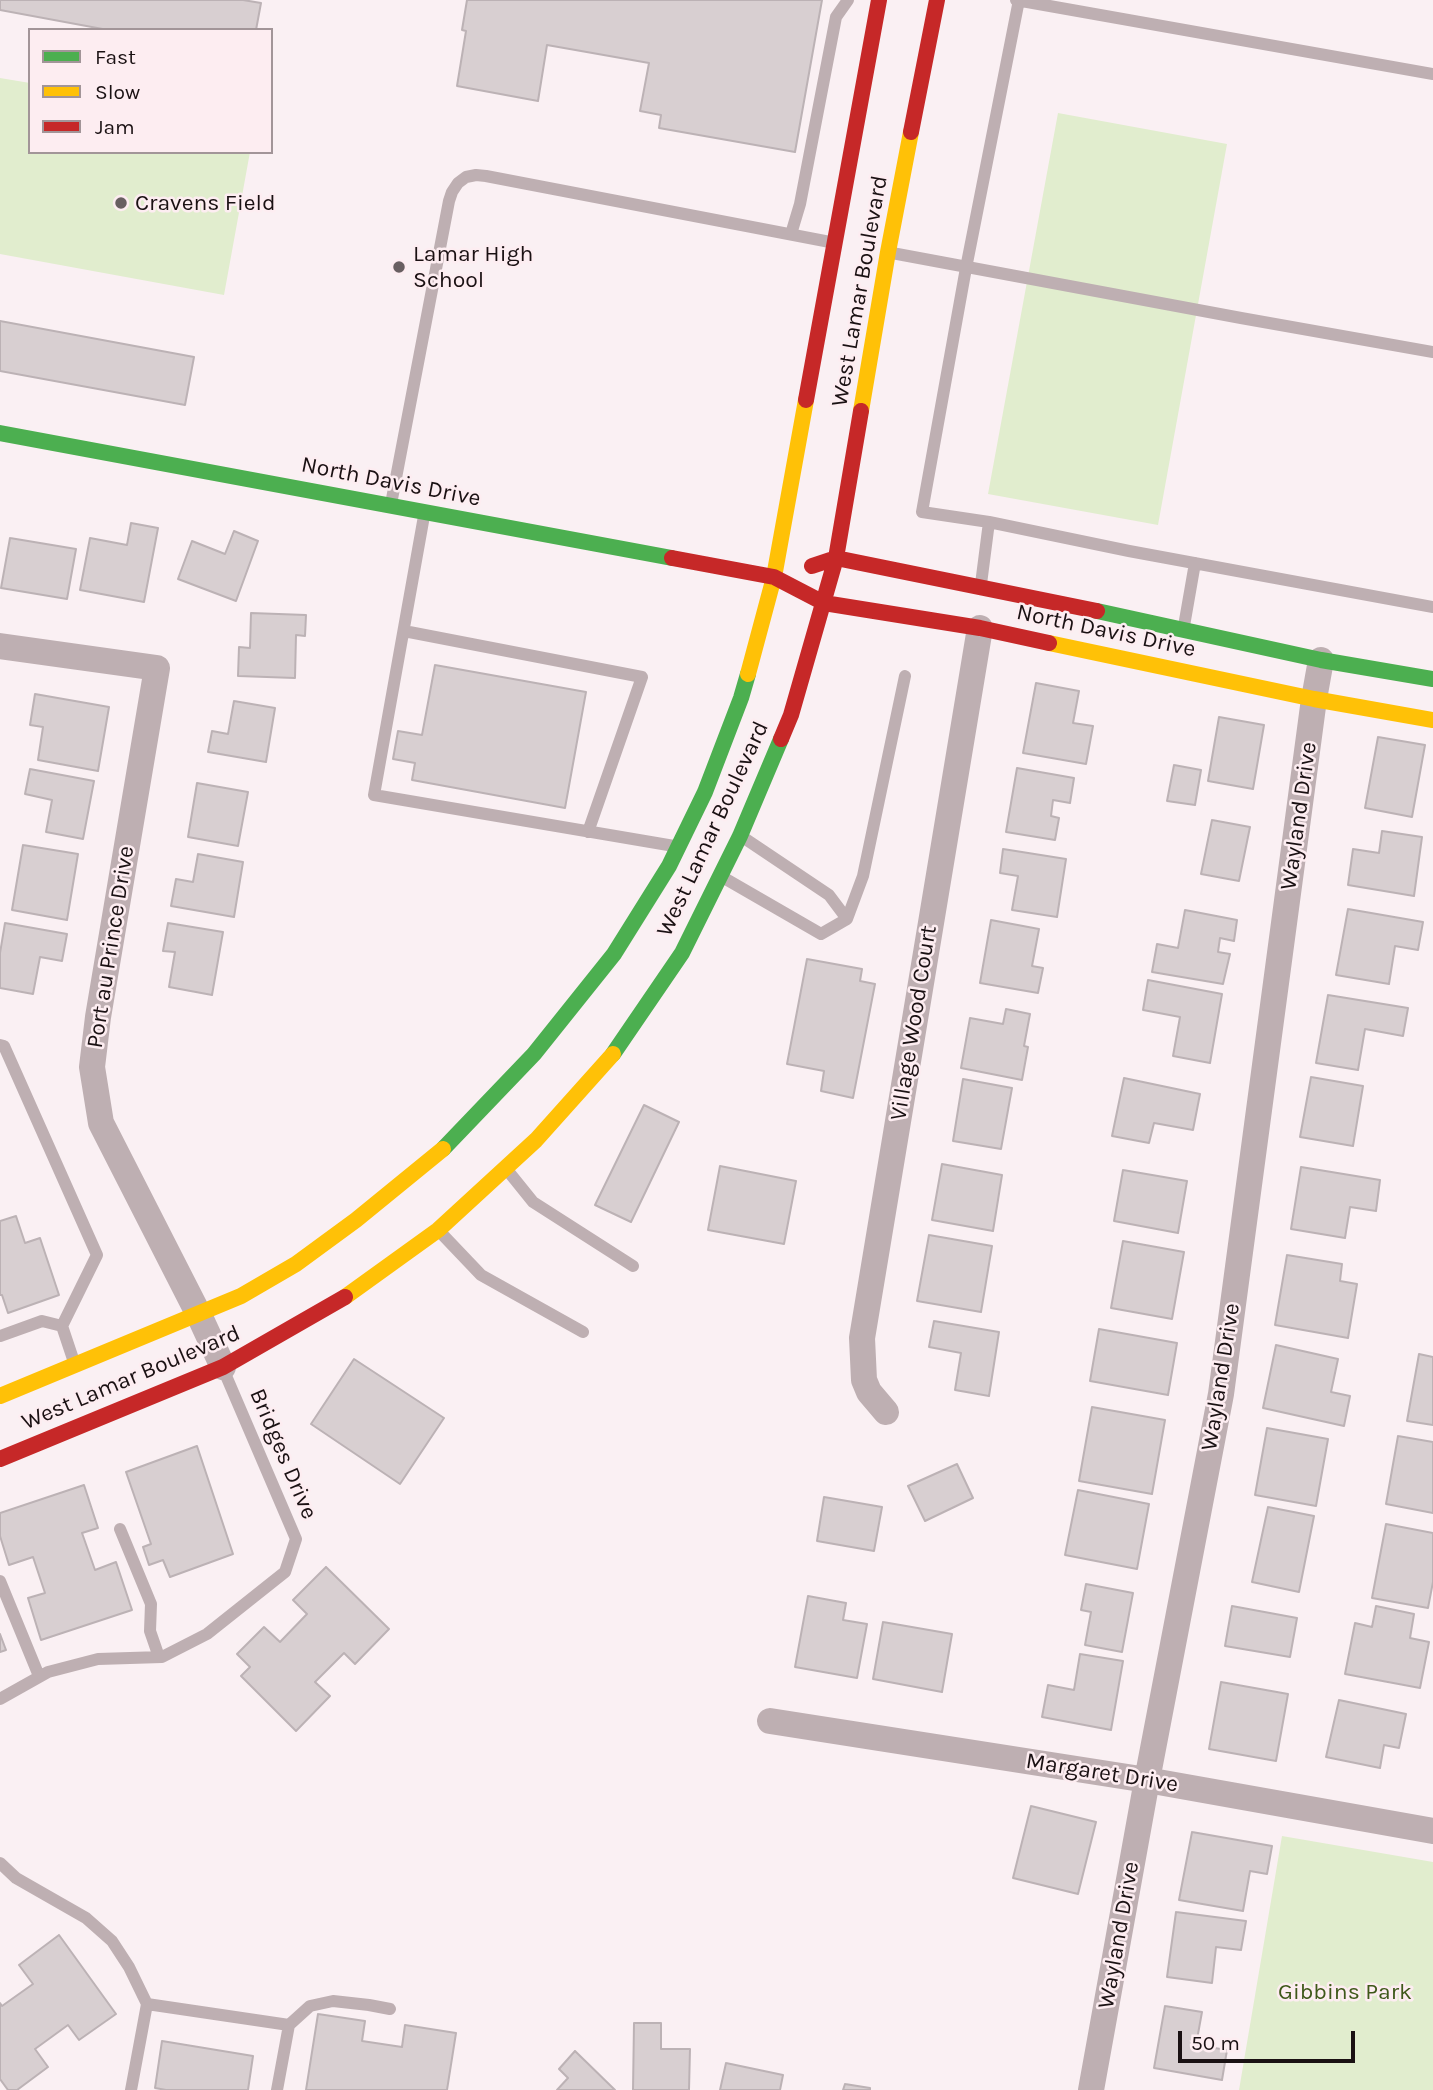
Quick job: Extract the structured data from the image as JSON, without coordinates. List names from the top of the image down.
{
  "streets": {
    "main road": ["West Lamar Boulevard", "North Davis Drive"],
    "street": [
      "Wayland Drive",
      "Port au Prince Drive",
      "Village Wood Court",
      "Margaret Drive"
    ],
    "lane": ["Bridges Drive"]
  },
  "crossings": [
    ["West Lamar Boulevard", "North Davis Drive"],
    ["West Lamar Boulevard", "Port au Prince Drive"],
    ["West Lamar Boulevard", "Bridges Drive"],
    ["North Davis Drive", "Wayland Drive"],
    ["North Davis Drive", "Village Wood Court"],
    ["Wayland Drive", "Margaret Drive"],
    ["Port au Prince Drive", "Bridges Drive"]
  ],
  "parks": ["Gibbins Park"],
  "places": ["Cravens Field", "Lamar High School"],
  "legend": ["Fast", "Slow", "Jam"],
  "scale_bar": "50 m"
}
